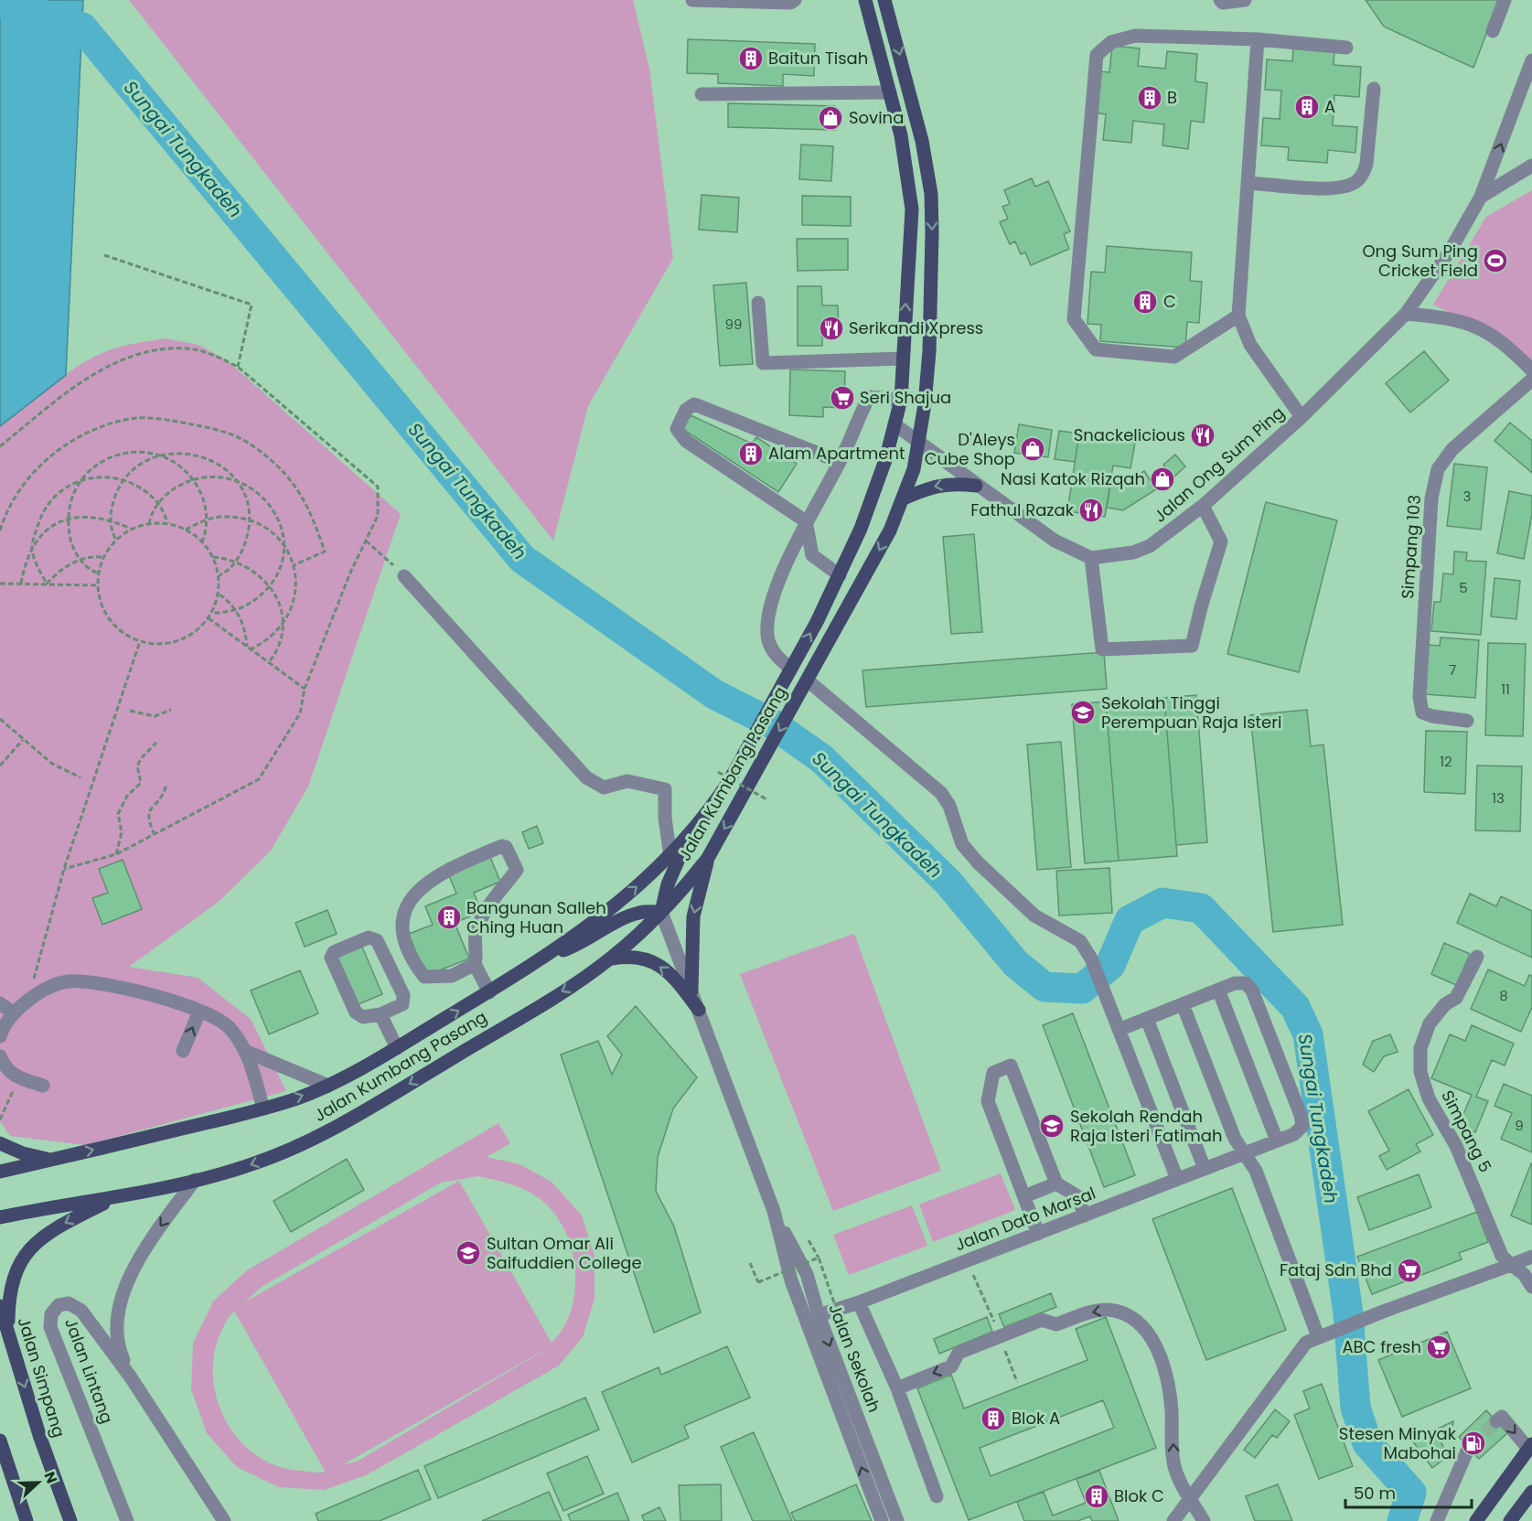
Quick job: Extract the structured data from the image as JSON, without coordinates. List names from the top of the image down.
{
  "streets": {
    "main road": ["Jalan Kumbang Pasang", "Jalan Simpang"],
    "street": [
      "Jalan Ong Sum Ping",
      "Simpang 103",
      "Simpang 5",
      "Jalan Dato Marsal",
      "Jalan Sekolah",
      "Jalan Lintang"
    ]
  },
  "crossings": [
    ["Jalan Ong Sum Ping", "Jalan Kumbang Pasang"],
    ["Jalan Kumbang Pasang", "Jalan Sekolah"],
    ["Jalan Kumbang Pasang", "Jalan Lintang"],
    ["Jalan Dato Marsal", "Jalan Sekolah"]
  ],
  "water": ["Sungai Tungkadeh"],
  "places": {
    "building": [
      "Baitun Tisah",
      "B",
      "A",
      "C",
      "Alam Apartment",
      "Bangunan Salleh Ching Huan",
      "Blok A",
      "Blok C"
    ],
    "shop": ["Sovina", "D'Aleys Cube Shop", "Nasi Katok Rizqah"],
    "sports": ["Ong Sum Ping Cricket Field"],
    "restaurant": ["Serikandi Xpress", "Snackelicious", "Fathul Razak"],
    "supermarket": ["Seri Shajua", "Fataj Sdn Bhd", "ABC fresh"],
    "school or university": ["Sekolah Tinggi Perempuan Raja Isteri", "Sekolah Rendah Raja Isteri Fatimah", "Sultan Omar Ali Saifuddien College"],
    "fuel station": ["Stesen Minyak Mabohai"]
  },
  "house_numbers": [
    "99",
    "3",
    "5",
    "7",
    "11",
    "12",
    "13",
    "8",
    "9"
  ],
  "scale_bar": "50 m",
  "north": "right"
}
